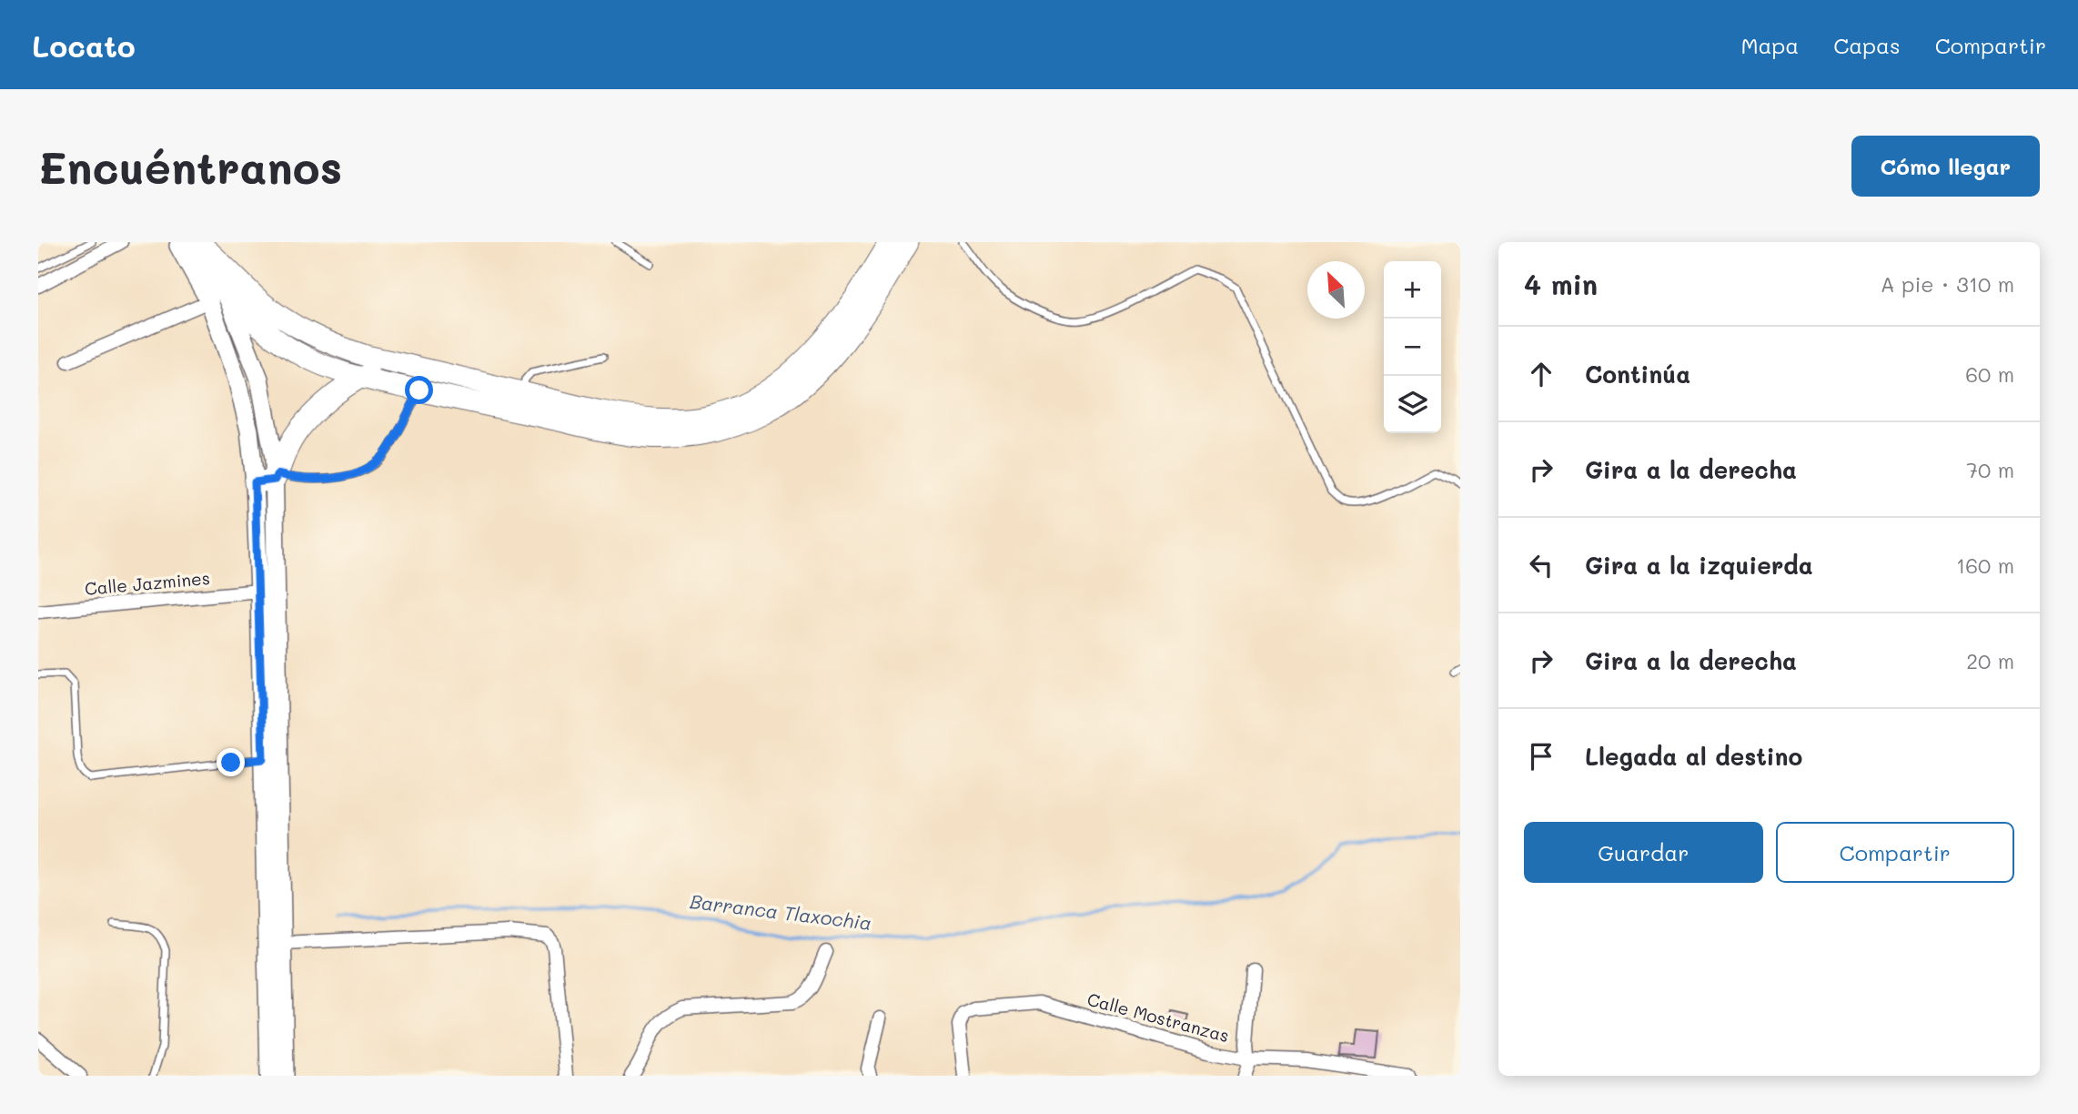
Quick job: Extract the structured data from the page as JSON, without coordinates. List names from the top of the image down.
{
  "streets": {
    "street": ["Calle Jazmines", "Calle Mostranzas"]
  },
  "water": ["Barranca Tlaxochia"],
  "north": "top left",
  "page": {
    "header": "Locato",
    "nav": ["Mapa", "Capas", "Compartir"],
    "buttons": [
      "Cómo llegar",
      ["Guardar", "Compartir"]
    ],
    "title": "Encuéntranos",
    "heading": ["4 min", "A pie · 310 m"],
    "map_buttons": ["+", "−"],
    "list": [
      ["Continúa", "60 m"],
      ["Gira a la derecha", "70 m"],
      ["Gira a la izquierda", "160 m"],
      ["Gira a la derecha", "20 m"],
      "Llegada al destino"
    ]
  }
}
